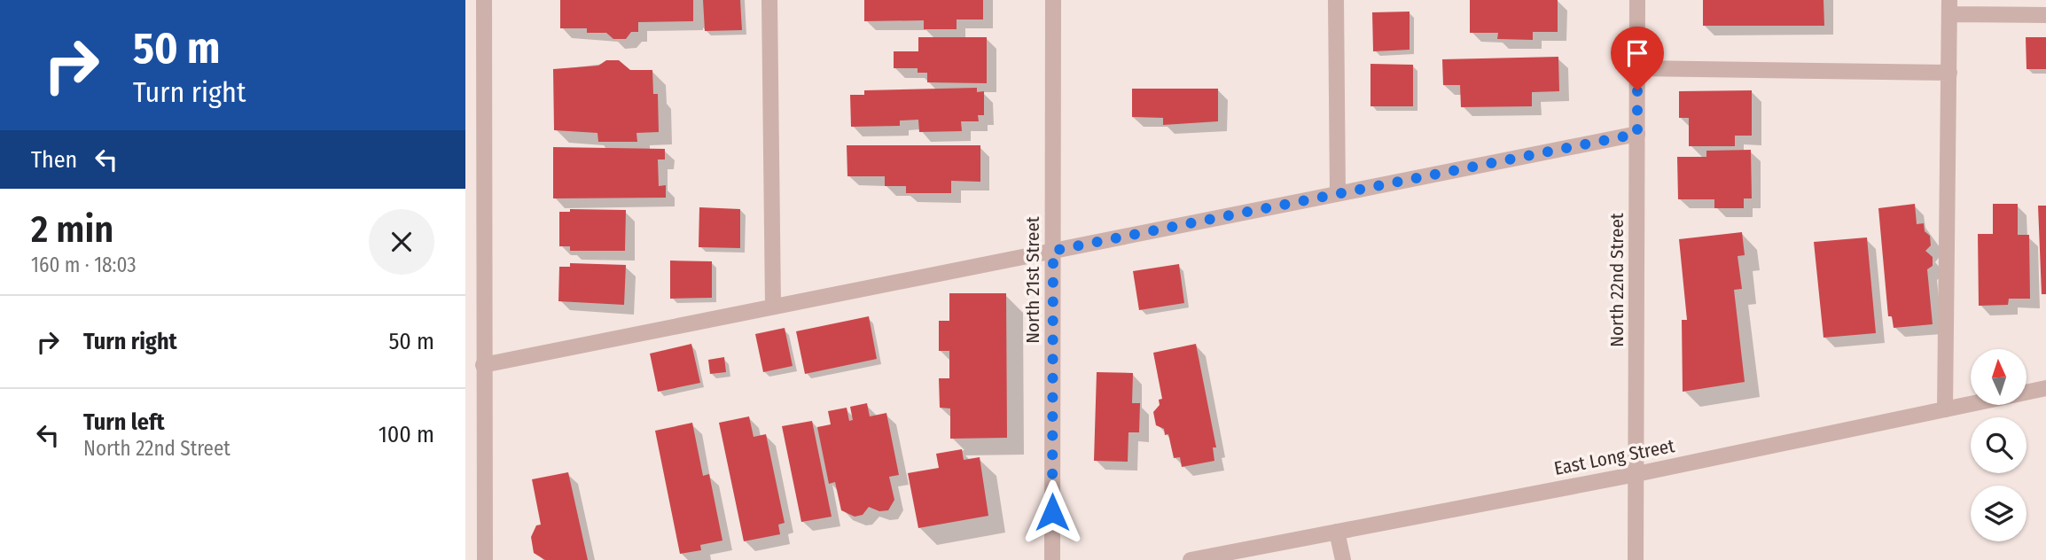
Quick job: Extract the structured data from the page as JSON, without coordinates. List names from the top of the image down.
{
  "streets": {
    "street": ["North 21st Street", "North 22nd Street", "East Long Street"]
  },
  "crossings": [
    ["North 22nd Street", "East Long Street"]
  ],
  "north": "top",
  "page": {
    "turn": ["50 m", "Turn right"],
    "then": "Then",
    "heading": ["2 min", "160 m · 18:03"],
    "list": [
      {
        "name": "Turn right",
        "value": "50 m"
      },
      {
        "name": "Turn left",
        "note": "North 22nd Street",
        "value": "100 m"
      }
    ]
  }
}
